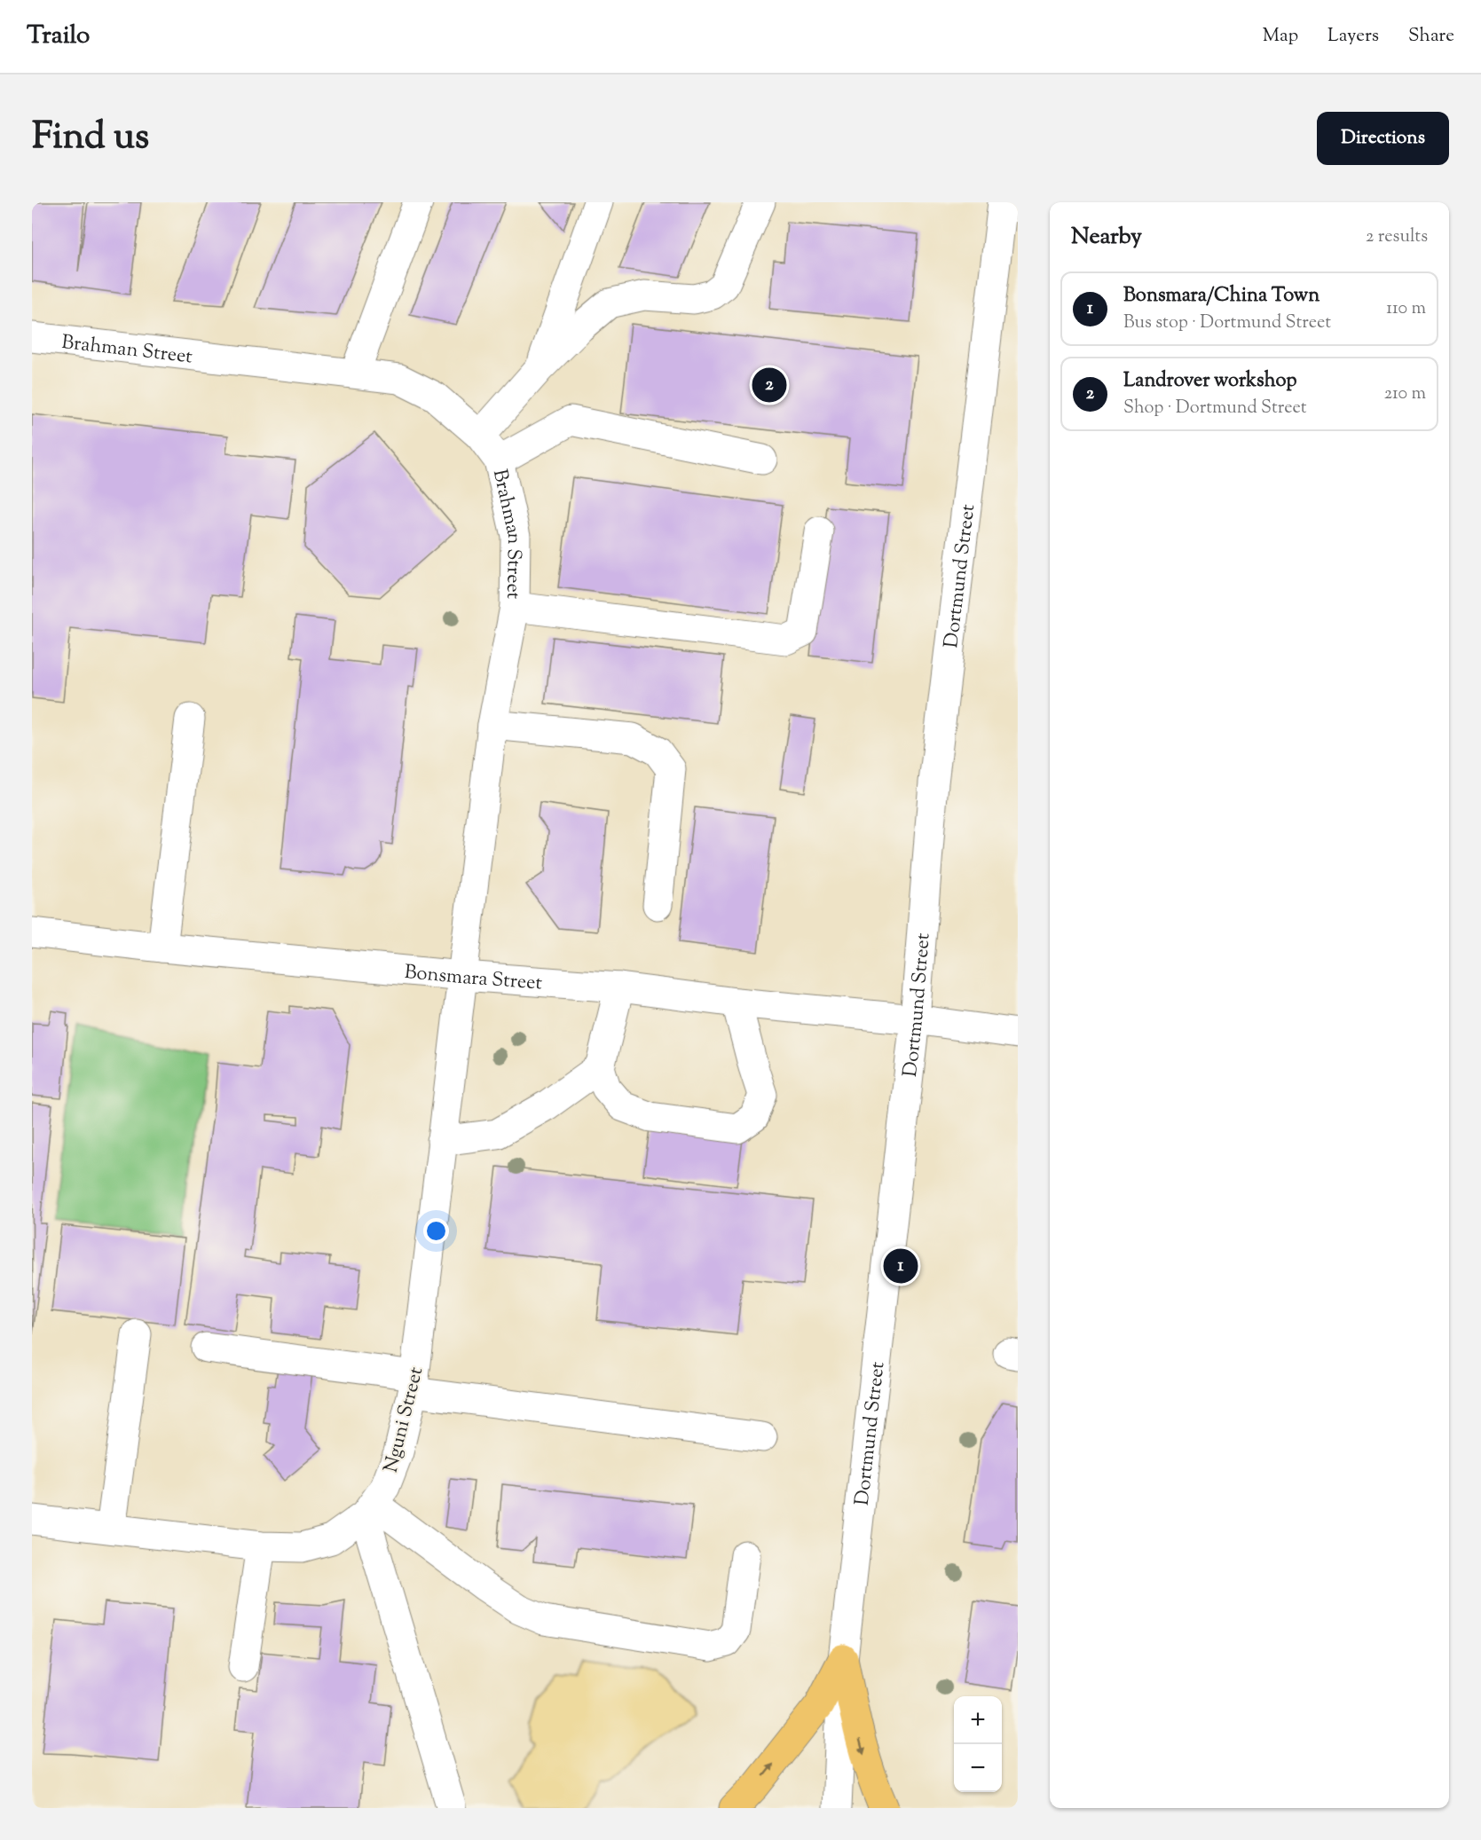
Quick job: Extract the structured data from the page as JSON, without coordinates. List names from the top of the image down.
{
  "streets": {
    "street": [
      "Brahman Street",
      "Dortmund Street",
      "Bonsmara Street",
      "Nguni Street"
    ]
  },
  "crossings": [
    ["Brahman Street", "Bonsmara Street"],
    ["Brahman Street", "Nguni Street"],
    ["Dortmund Street", "Bonsmara Street"],
    ["Bonsmara Street", "Nguni Street"]
  ],
  "page": {
    "header": "Trailo",
    "nav": ["Map", "Layers", "Share"],
    "title": "Find us",
    "buttons": "Directions",
    "heading": ["Nearby", "2 results"],
    "list": [
      {
        "mark": "1",
        "name": "Bonsmara/China Town",
        "note": "Bus stop · Dortmund Street",
        "value": "110 m"
      },
      {
        "mark": "2",
        "name": "Landrover workshop",
        "note": "Shop · Dortmund Street",
        "value": "210 m"
      }
    ],
    "pins": ["2", "1"],
    "map_buttons": ["+", "−"]
  }
}
